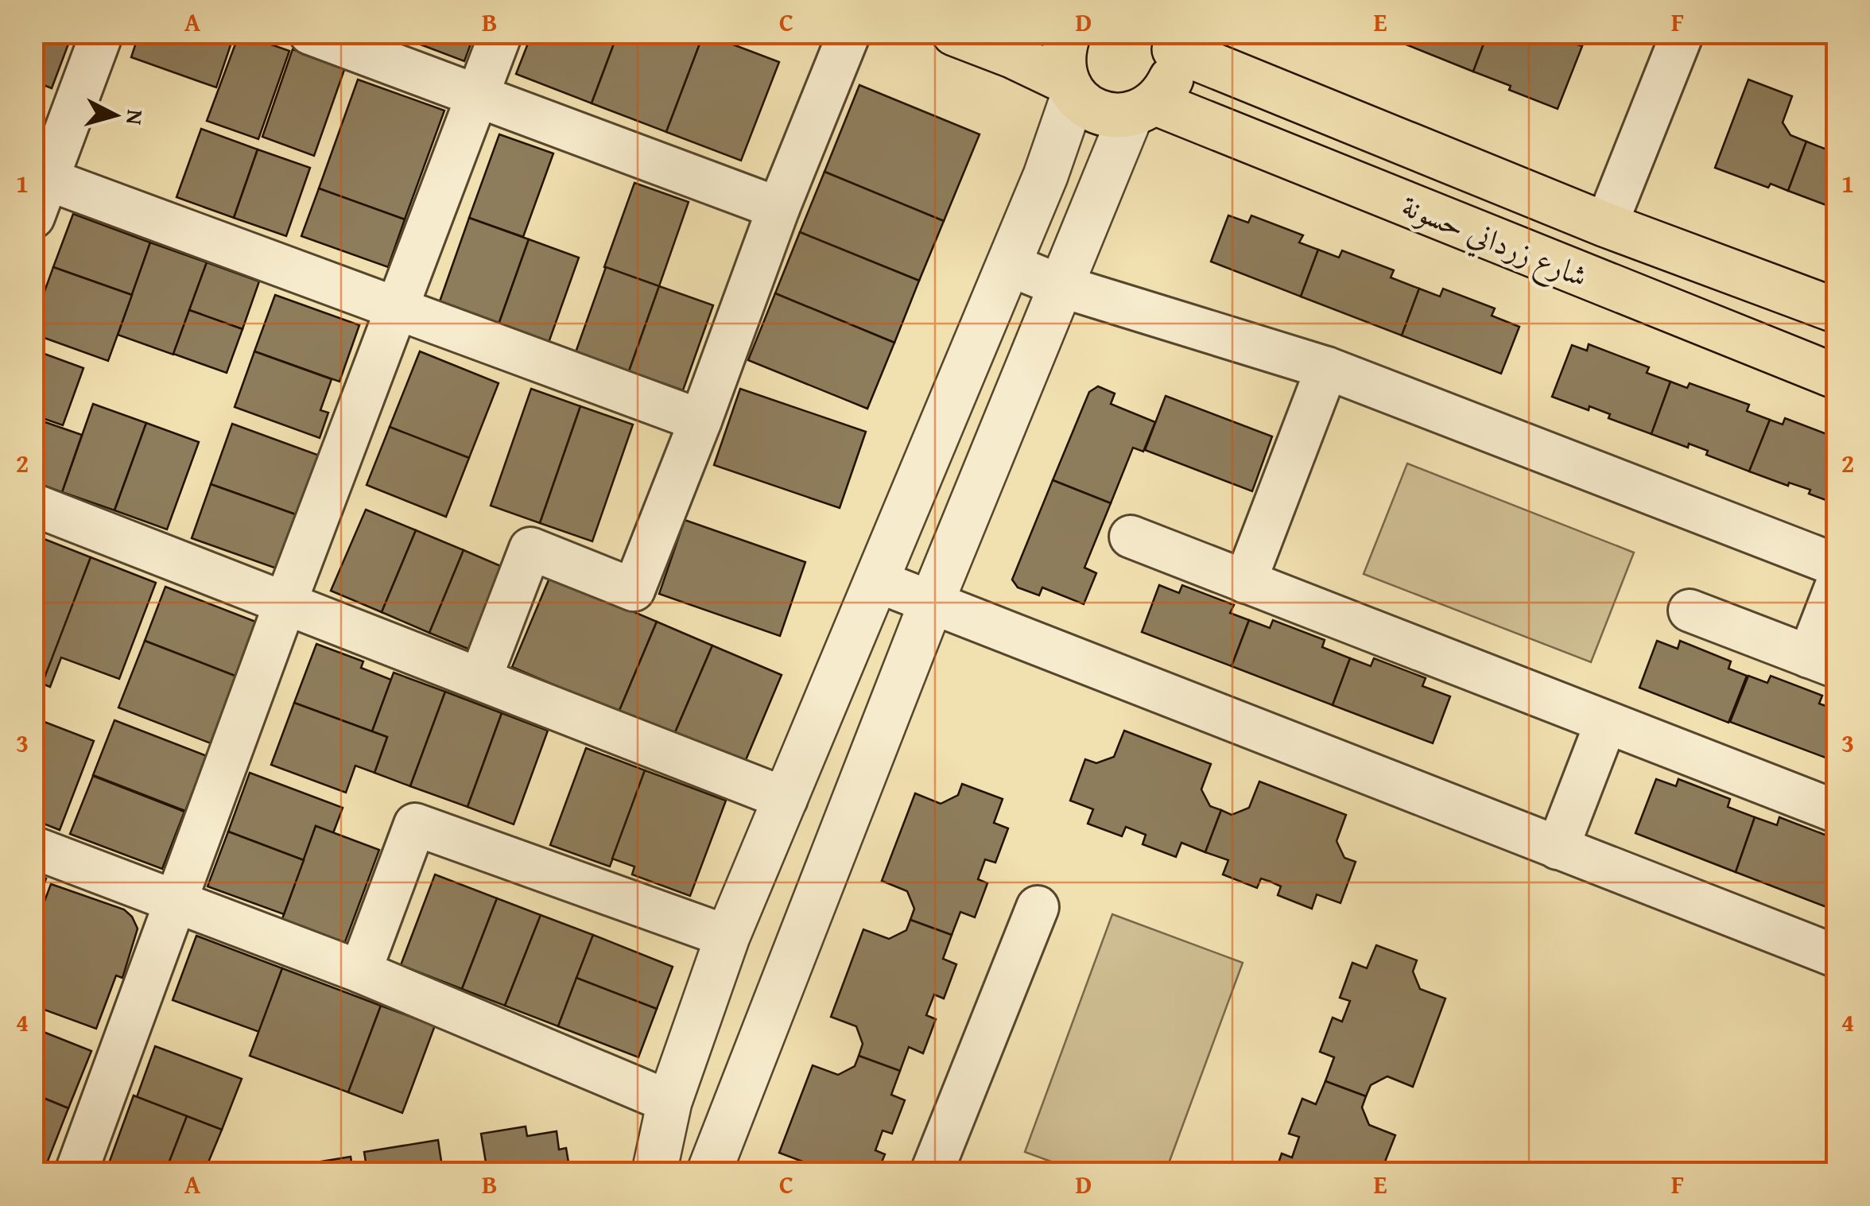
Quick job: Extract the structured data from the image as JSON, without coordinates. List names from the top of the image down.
{
  "streets": {
    "main road": ["شارع زرداني حسونة"]
  },
  "north": "right",
  "grid": {
    "columns": [
      "A",
      "B",
      "C",
      "D",
      "E",
      "F"
    ],
    "rows": [
      "1",
      "2",
      "3",
      "4"
    ]
  }
}
